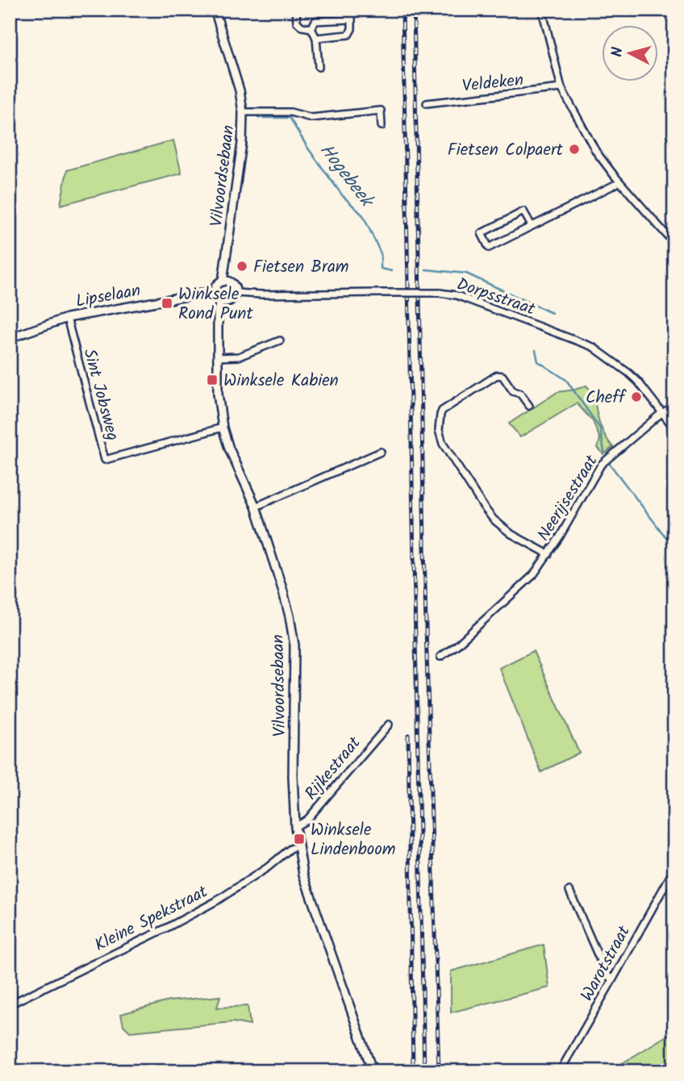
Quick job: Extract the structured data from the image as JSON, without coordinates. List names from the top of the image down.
{
  "streets": {
    "street": [
      "Veldeken",
      "Vilvoordsebaan",
      "Lipselaan",
      "Dorpsstraat",
      "Sint Jobsweg",
      "Neerijsestraat",
      "Rijkestraat",
      "Kleine Spekstraat",
      "Warotstraat"
    ]
  },
  "crossings": [
    ["Vilvoordsebaan", "Lipselaan"],
    ["Vilvoordsebaan", "Dorpsstraat"],
    ["Vilvoordsebaan", "Sint Jobsweg"],
    ["Vilvoordsebaan", "Rijkestraat"],
    ["Vilvoordsebaan", "Kleine Spekstraat"],
    ["Lipselaan", "Dorpsstraat"],
    ["Lipselaan", "Sint Jobsweg"],
    ["Dorpsstraat", "Neerijsestraat"]
  ],
  "water": ["Hogebeek"],
  "places": {
    "other": ["Fietsen Colpaert", "Fietsen Bram", "Cheff"],
    "transit": ["Winksele Rond Punt", "Winksele Kabien", "Winksele Lindenboom"]
  },
  "north": "left"
}
